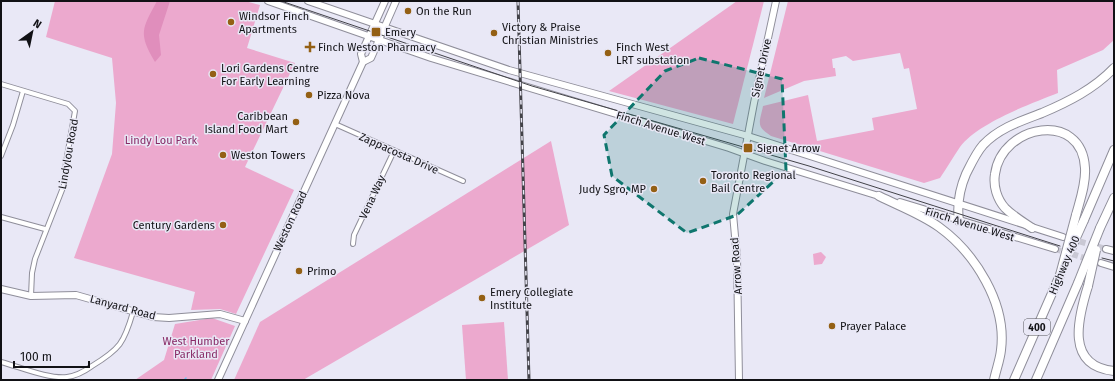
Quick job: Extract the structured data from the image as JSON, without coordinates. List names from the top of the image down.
{
  "streets": {
    "highway": ["Highway 400", "400"],
    "main road": [
      "Signet Drive",
      "Finch Avenue West",
      "Weston Road",
      "Arrow Road",
      "Lanyard Road"
    ],
    "street": ["Zappacosta Drive", "Lindylou Road", "Vena Way"]
  },
  "crossings": [
    ["Signet Drive", "Finch Avenue West"],
    ["Signet Drive", "Arrow Road"],
    ["Finch Avenue West", "Weston Road"],
    ["Finch Avenue West", "Arrow Road"],
    ["Zappacosta Drive", "Vena Way"],
    ["Zappacosta Drive", "Weston Road"],
    ["Lindylou Road", "Lanyard Road"],
    ["Weston Road", "Lanyard Road"]
  ],
  "parks": ["Lindy Lou Park", "West Humber Parkland"],
  "places": {
    "other": [
      "On the Run",
      "Windsor Finch Apartments",
      "Victory & Praise Christian Ministries",
      "Finch West LRT substation",
      "Lori Gardens Centre For Early Learning",
      "Pizza Nova",
      "Caribbean Island Food Mart",
      "Weston Towers",
      "Toronto Regional Bail Centre",
      "Judy Sgro, MP",
      "Century Gardens",
      "Primo",
      "Emery Collegiate Institute",
      "Prayer Palace"
    ],
    "transit": ["Emery", "Signet Arrow"],
    "health": ["Finch Weston Pharmacy"]
  },
  "scale_bar": "100 m",
  "north": "top right"
}
